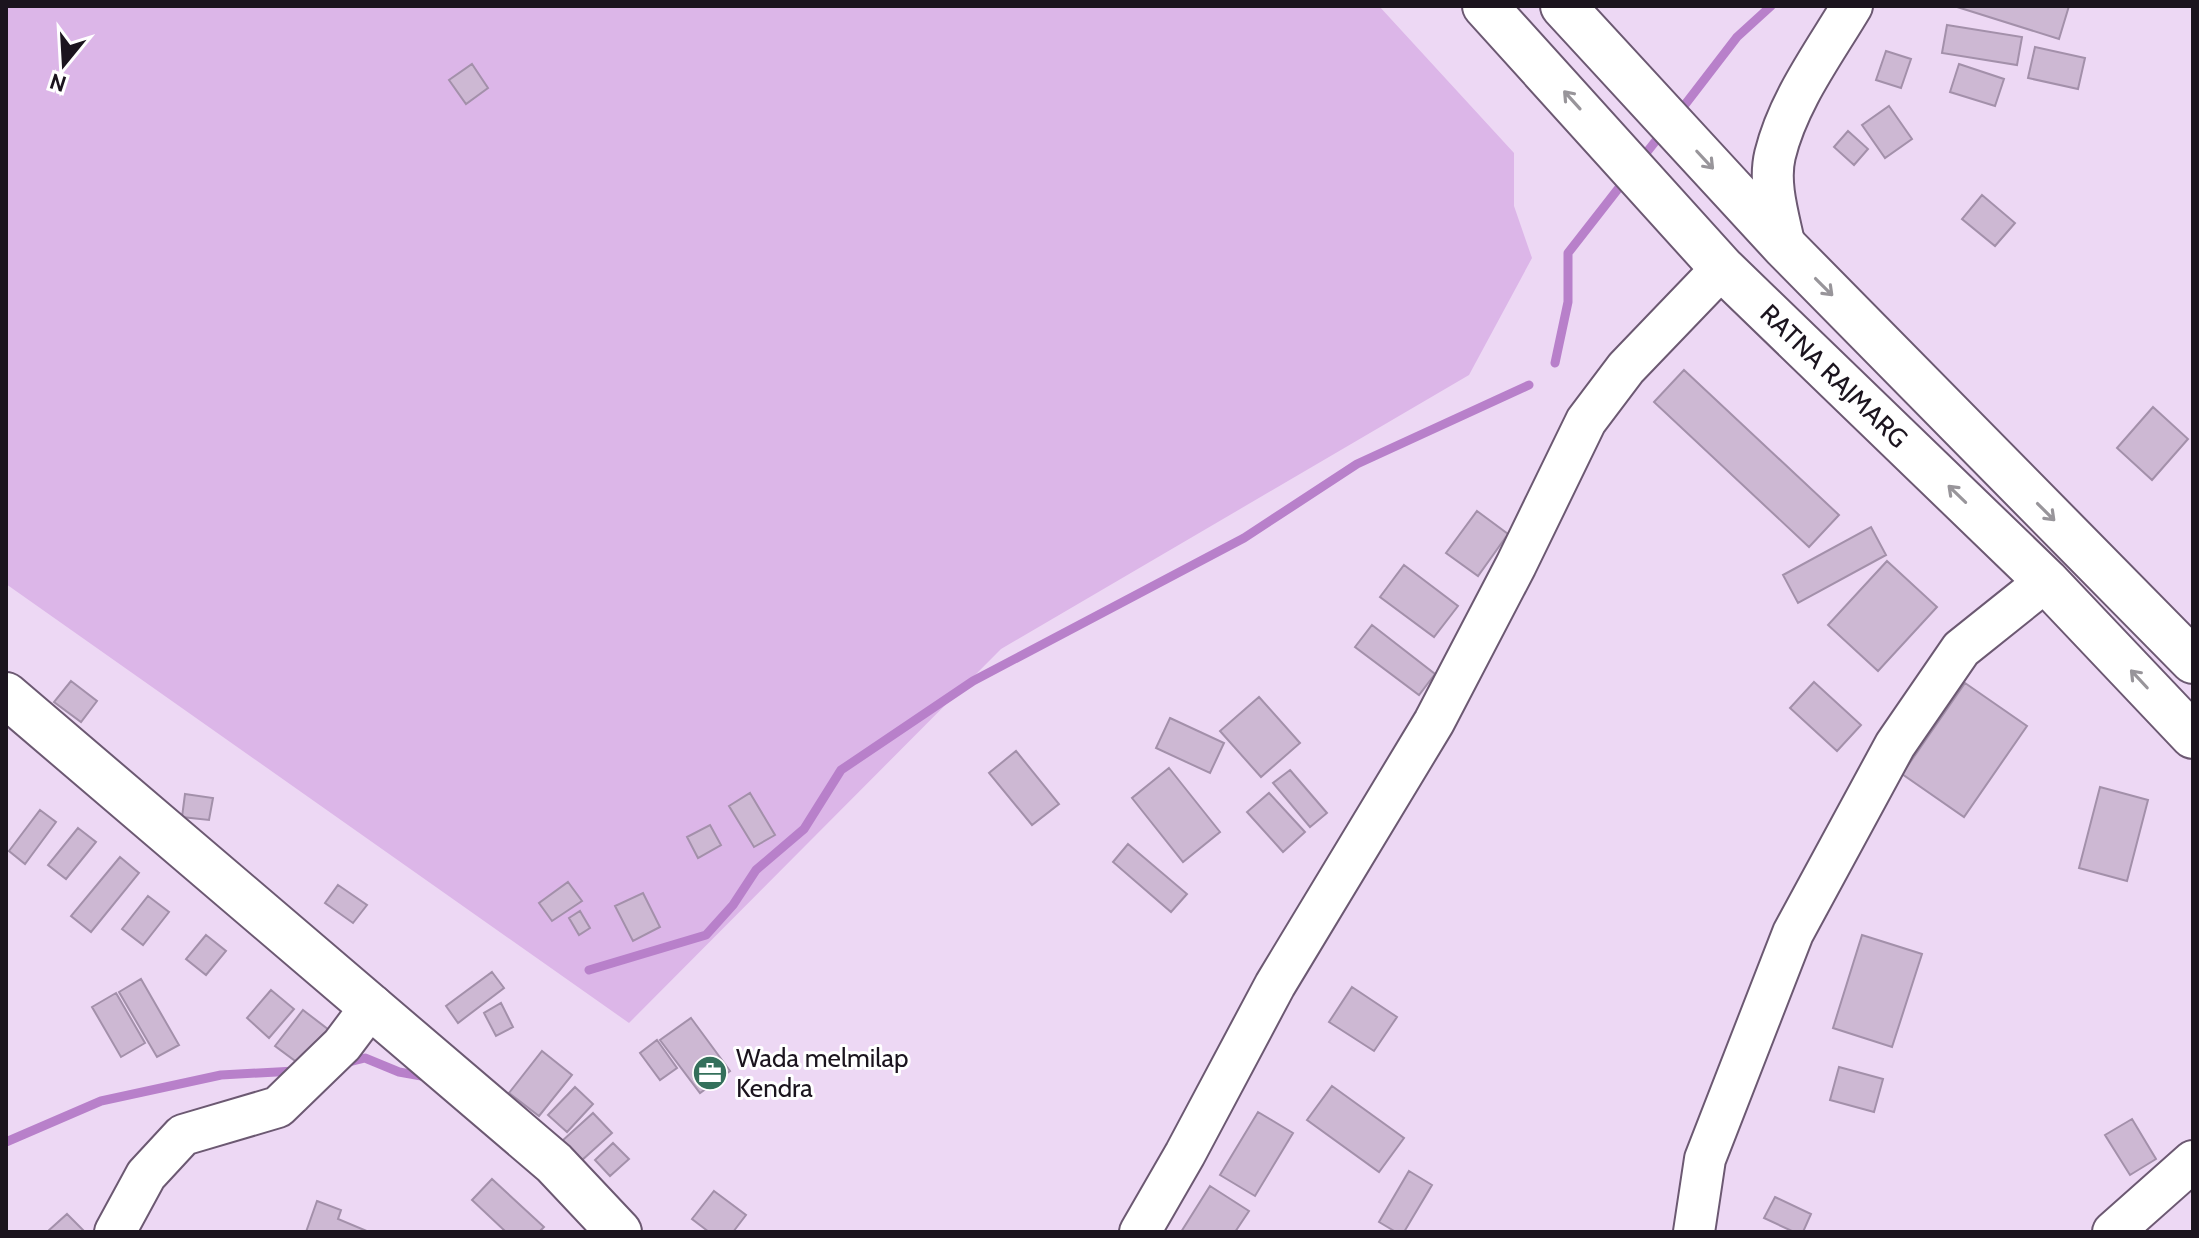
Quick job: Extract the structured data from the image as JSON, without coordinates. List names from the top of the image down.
{
  "streets": {
    "main road": ["RATNA RAJMARG"]
  },
  "places": {
    "office": ["Wada melmilap Kendra"]
  },
  "north": "bottom"
}
